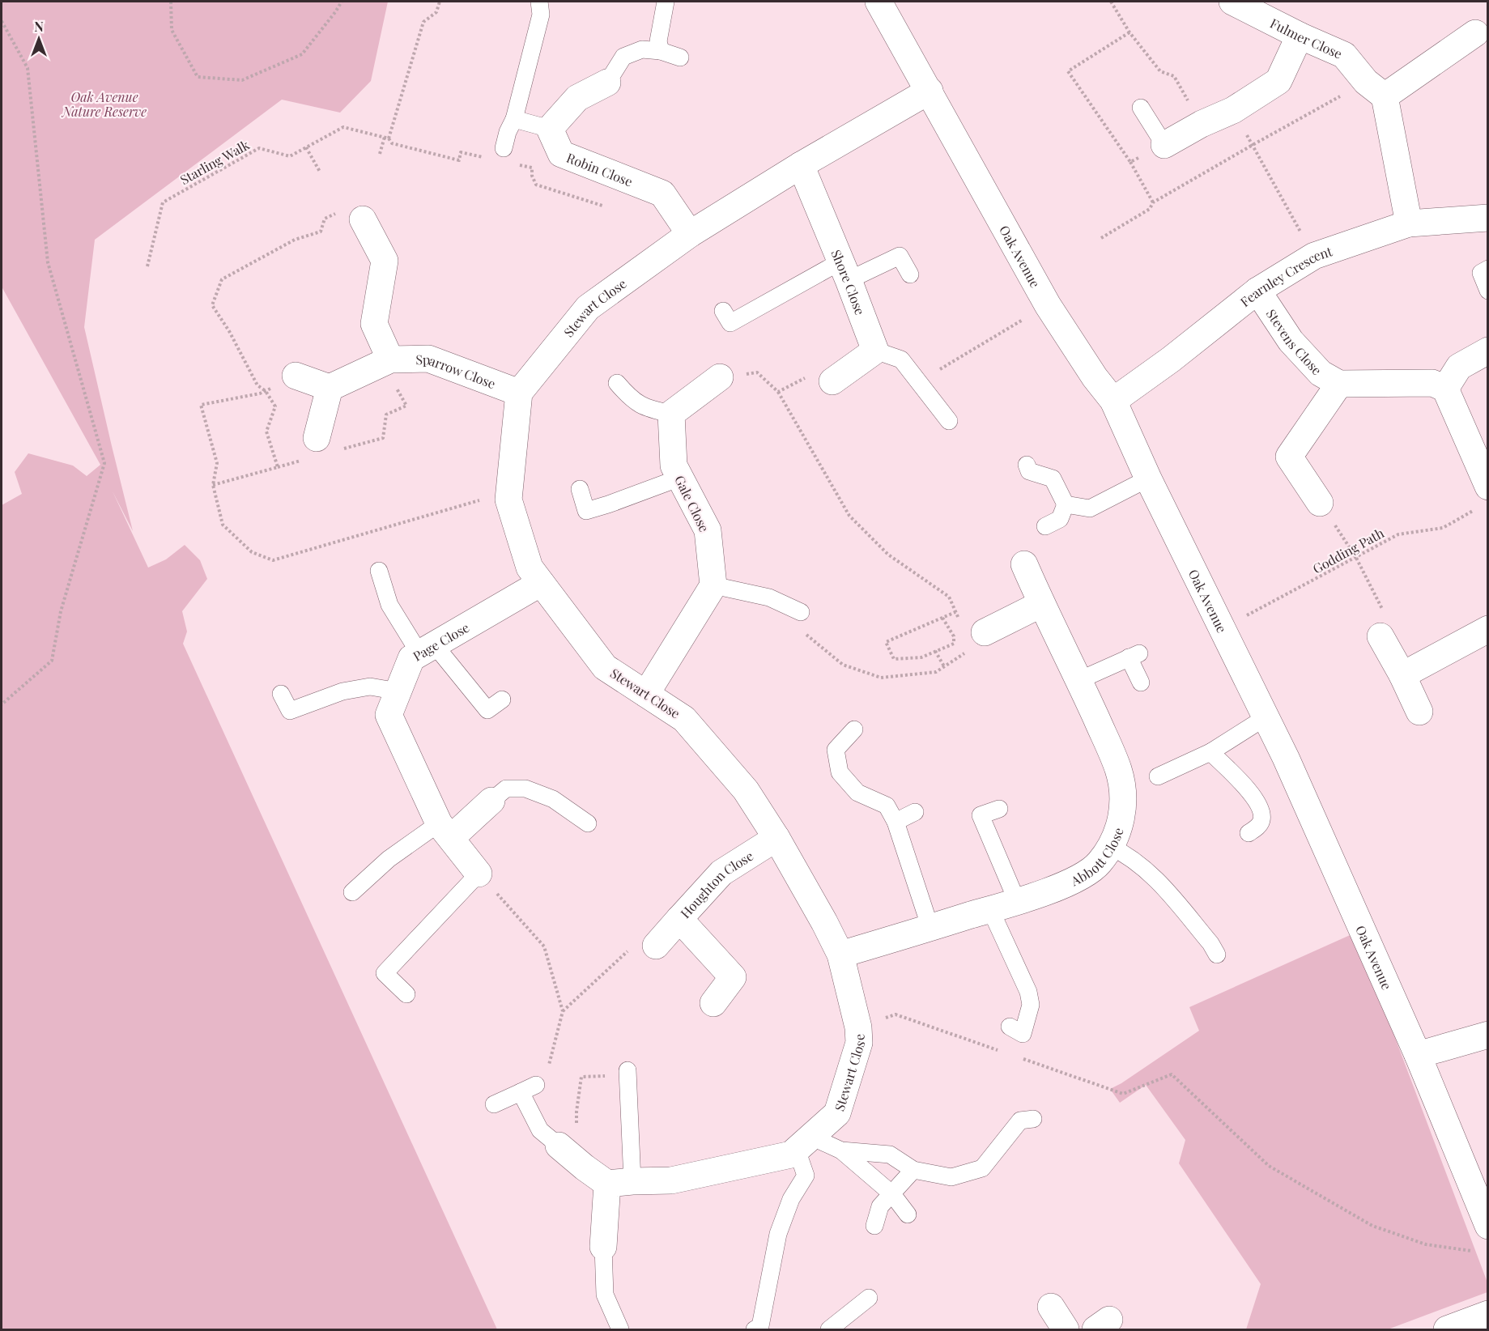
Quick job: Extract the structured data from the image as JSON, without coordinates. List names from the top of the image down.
{
  "streets": {
    "street": [
      "Fulmer Close",
      "Robin Close",
      "Oak Avenue",
      "Fearnley Crescent",
      "Shore Close",
      "Stewart Close",
      "Stevens Close",
      "Sparrow Close",
      "Gale Close",
      "Page Close",
      "Abbott Close",
      "Houghton Close"
    ],
    "path": ["Starling Walk", "Godding Path"]
  },
  "crossings": [
    ["Fulmer Close", "Fearnley Crescent"],
    ["Robin Close", "Stewart Close"],
    ["Oak Avenue", "Fearnley Crescent"],
    ["Oak Avenue", "Stewart Close"],
    ["Oak Avenue", "Godding Path"],
    ["Fearnley Crescent", "Stevens Close"],
    ["Shore Close", "Stewart Close"],
    ["Stewart Close", "Sparrow Close"],
    ["Stewart Close", "Page Close"],
    ["Stewart Close", "Abbott Close"],
    ["Stewart Close", "Houghton Close"]
  ],
  "parks": ["Oak Avenue Nature Reserve"],
  "north": "top"
}
